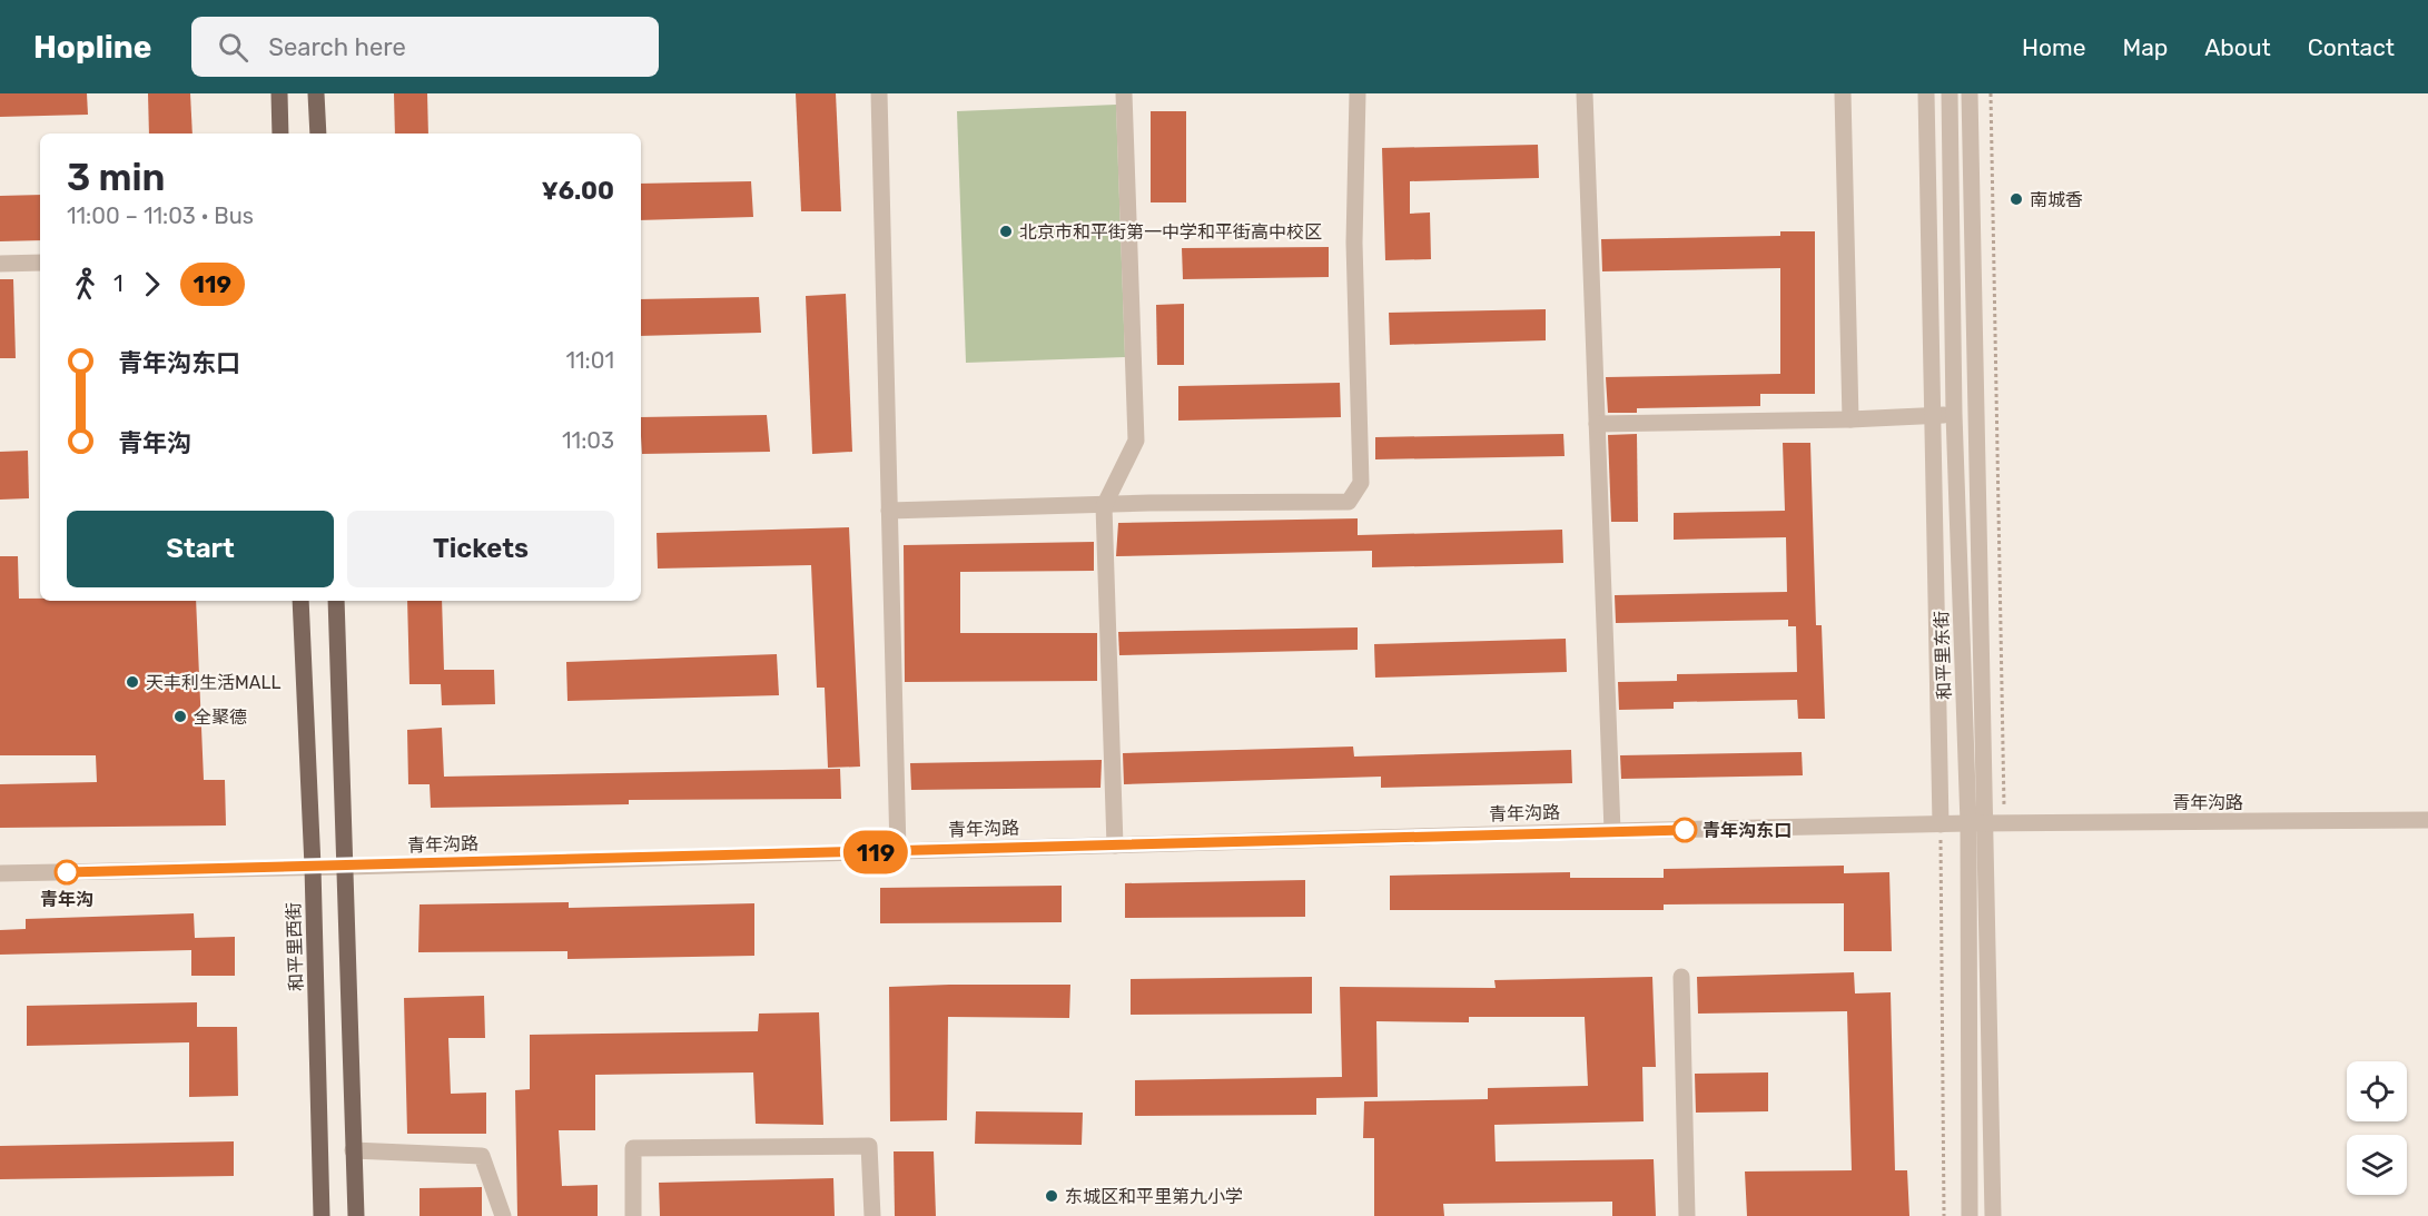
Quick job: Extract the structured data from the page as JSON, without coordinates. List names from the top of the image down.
{
  "streets": {
    "main road": ["和平里西街"],
    "street": ["和平里东街", "青年沟路"]
  },
  "crossings": [
    ["和平里东街", "青年沟路"],
    ["青年沟路", "和平里西街"]
  ],
  "places": [
    "南城香",
    "北京市和平街第一中学和平街高中校区",
    "天丰利生活MALL",
    "全聚德",
    "青年沟东口",
    "青年沟",
    "东城区和平里第九小学"
  ],
  "lines": ["bus line 119"],
  "page": {
    "header": "Hopline",
    "search": "Search here",
    "nav": [
      "Home",
      "Map",
      "About",
      "Contact"
    ],
    "on_map": "119",
    "heading": ["3 min", "11:00 – 11:03 · Bus", "¥6.00"],
    "legs": ["1", "119"],
    "list": [
      {
        "name": "青年沟东口",
        "value": "11:01"
      },
      {
        "name": "青年沟",
        "value": "11:03"
      }
    ],
    "buttons": ["Start", "Tickets"]
  }
}
